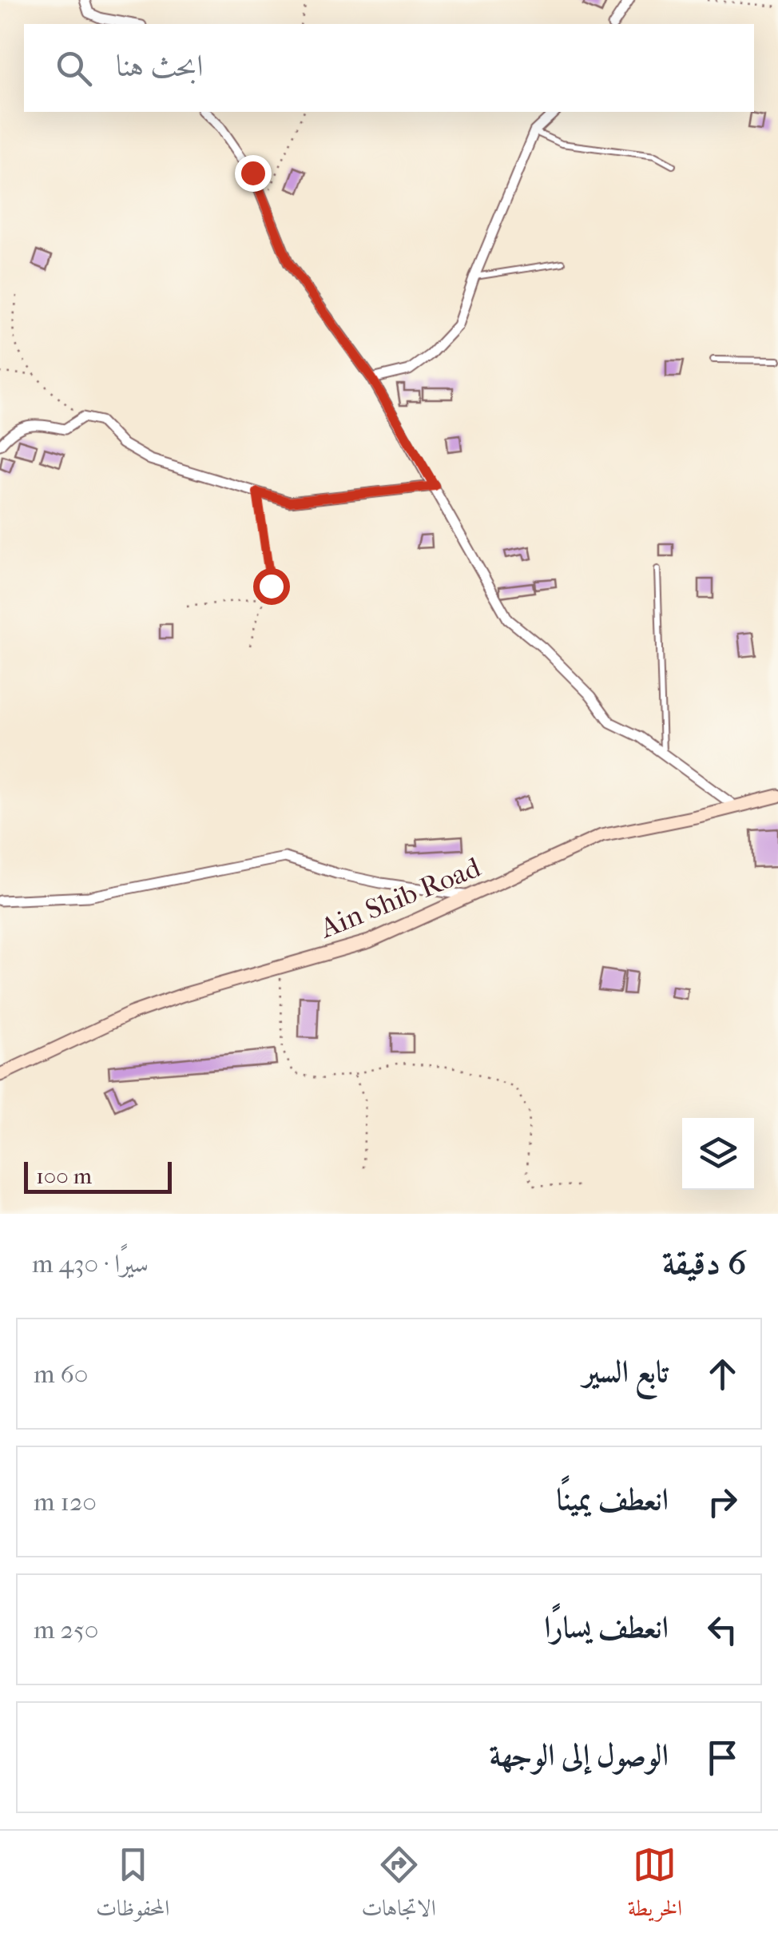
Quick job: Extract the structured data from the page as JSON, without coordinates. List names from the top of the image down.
{
  "streets": {
    "main road": ["Ain Shib Road"]
  },
  "scale_bar": "100 m",
  "page": {
    "search": "ابحث هنا",
    "scale": "100 m",
    "heading": ["6 دقيقة", "سيرًا · 430 m"],
    "list": [
      ["تابع السير", "60 m"],
      ["انعطف يمينًا", "120 m"],
      ["انعطف يسارًا", "250 m"],
      "الوصول إلى الوجهة"
    ],
    "nav": ["الخريطة", "الاتجاهات", "المحفوظات"]
  }
}
